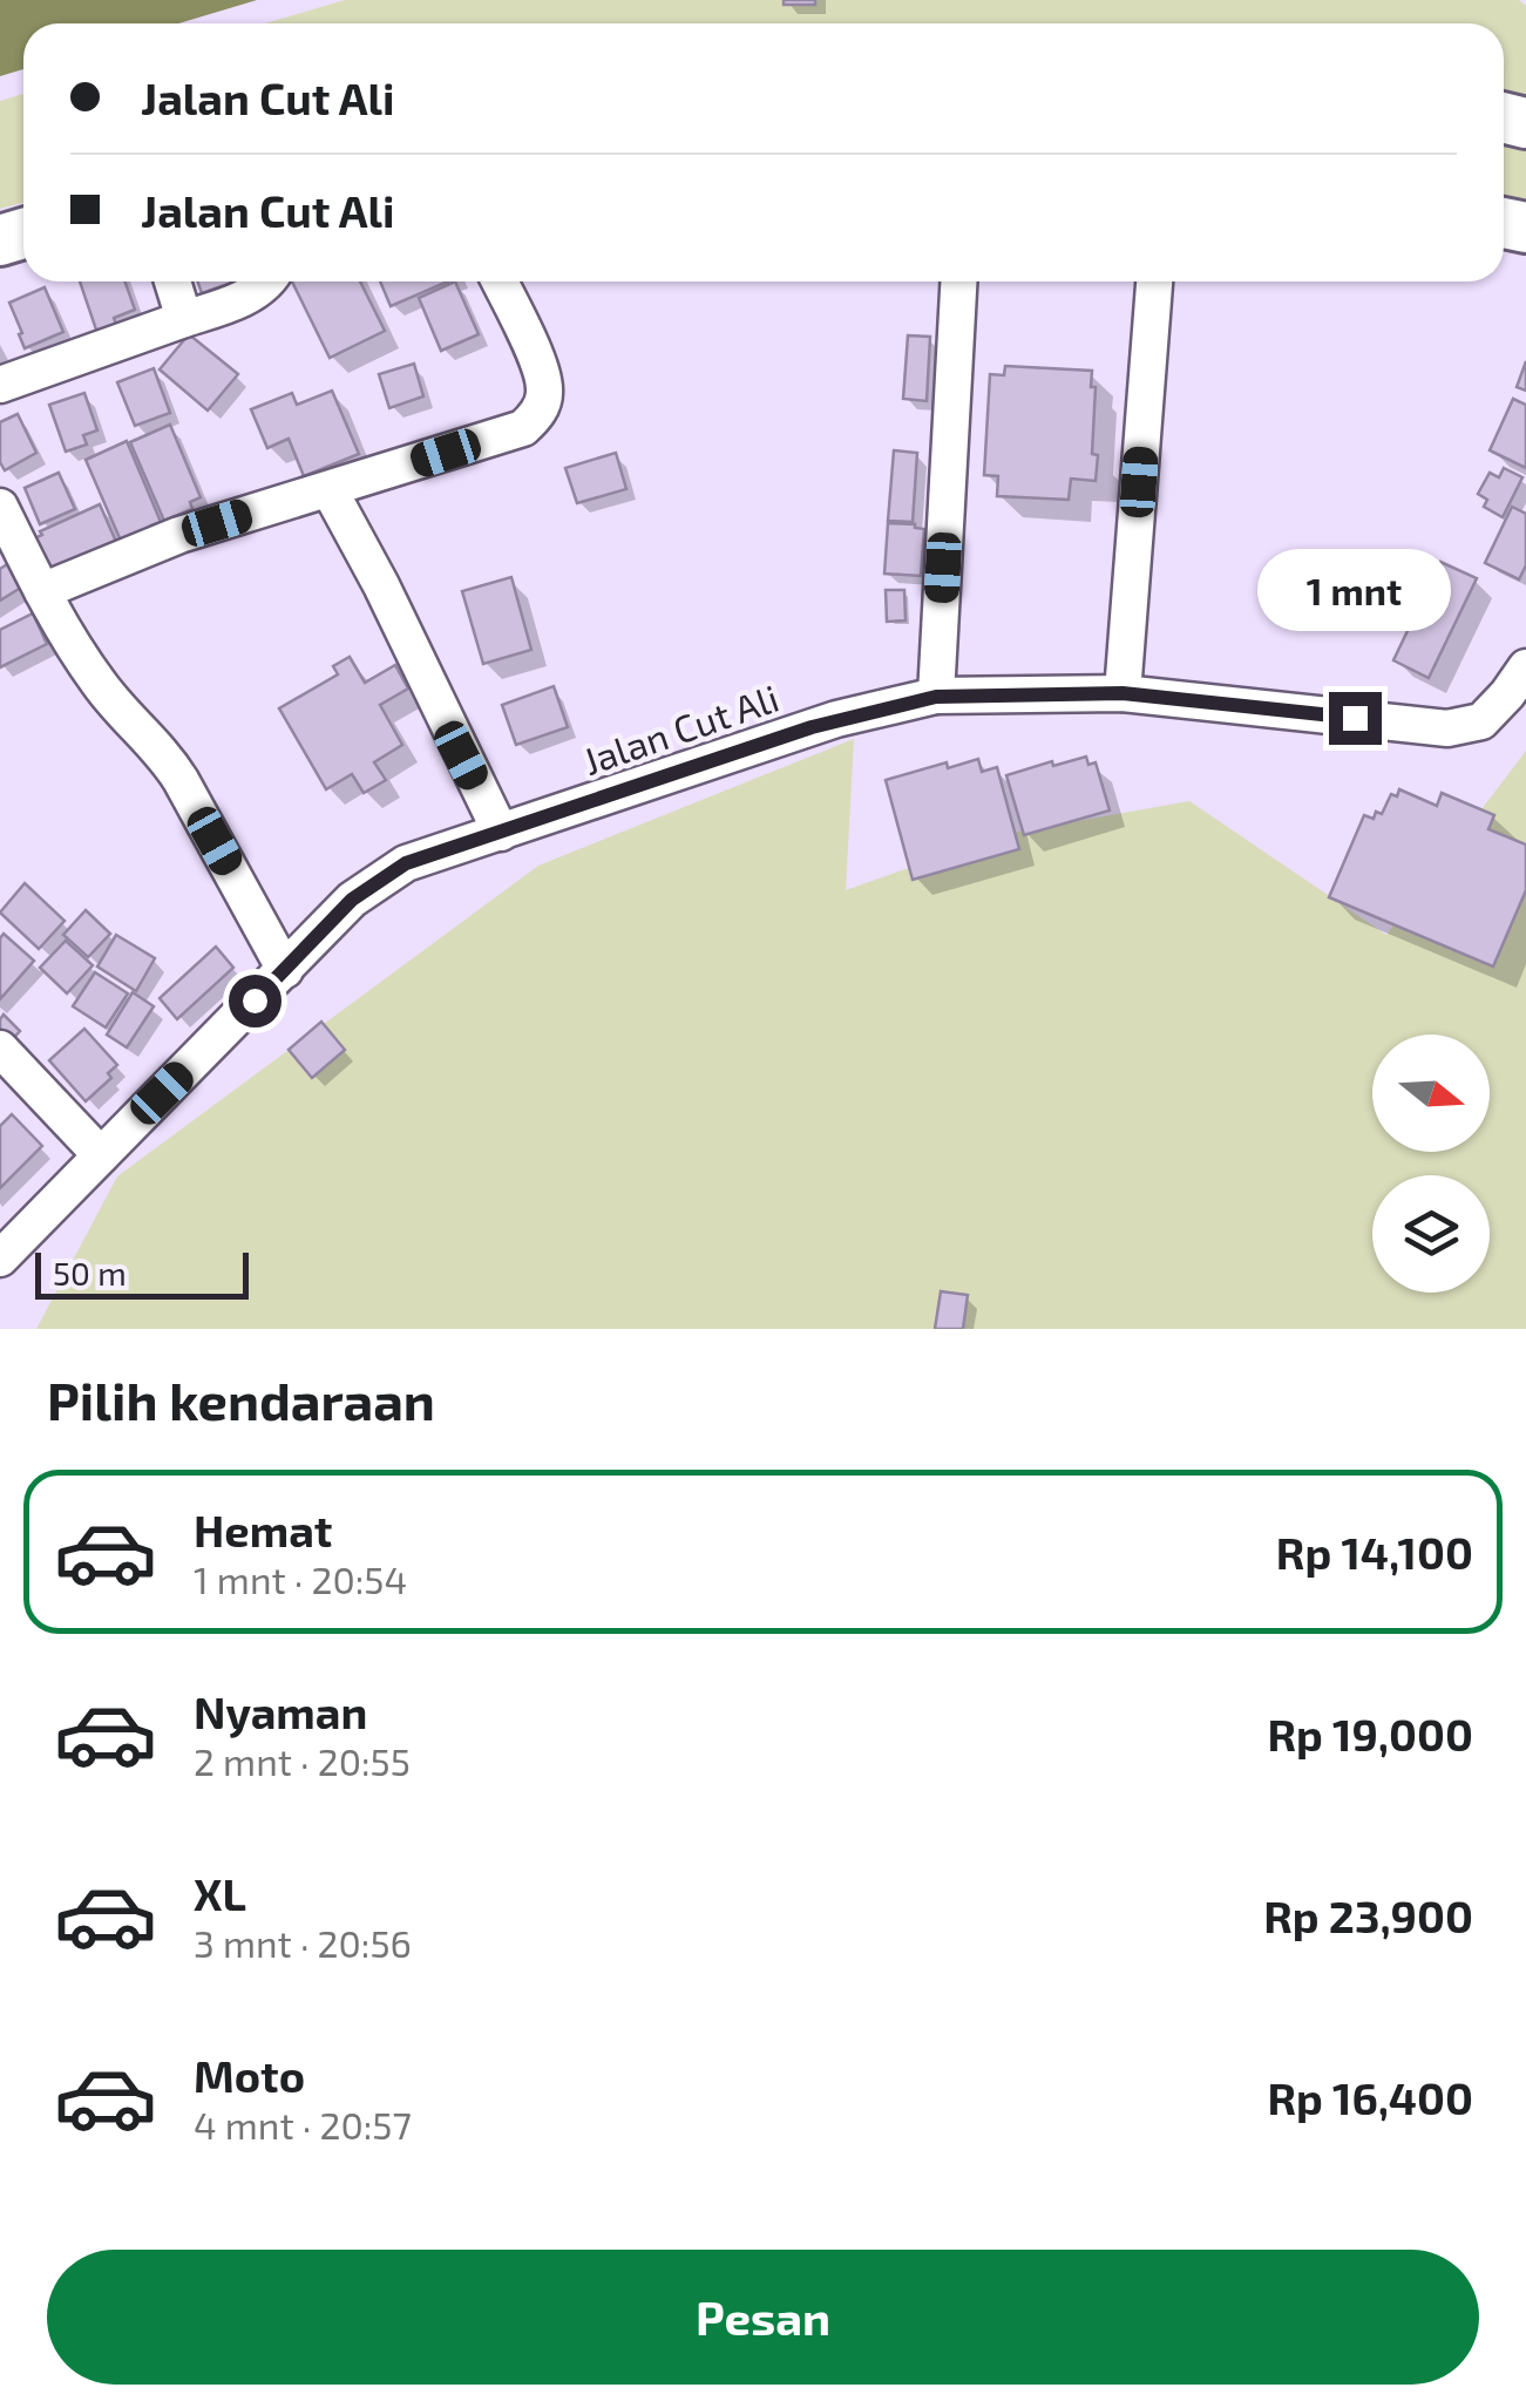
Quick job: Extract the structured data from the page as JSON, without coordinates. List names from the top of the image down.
{
  "streets": {
    "street": ["Jalan Cut Ali"]
  },
  "scale_bar": "50 m",
  "north": "right",
  "page": {
    "banner": ["Jalan Cut Ali", "Jalan Cut Ali"],
    "bubble": "1 mnt",
    "scale": "50 m",
    "heading": "Pilih kendaraan",
    "list": [
      {
        "name": "Hemat",
        "note": "1 mnt · 20:54",
        "value": "Rp 14,100"
      },
      {
        "name": "Nyaman",
        "note": "2 mnt · 20:55",
        "value": "Rp 19,000"
      },
      {
        "name": "XL",
        "note": "3 mnt · 20:56",
        "value": "Rp 23,900"
      },
      {
        "name": "Moto",
        "note": "4 mnt · 20:57",
        "value": "Rp 16,400"
      }
    ],
    "buttons": "Pesan"
  }
}
